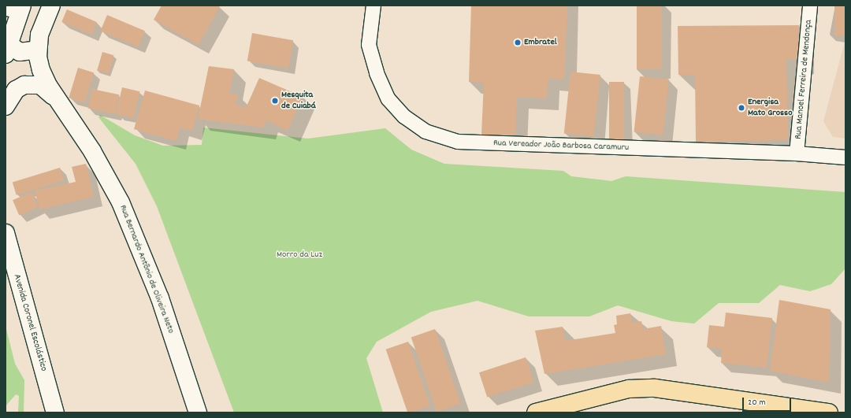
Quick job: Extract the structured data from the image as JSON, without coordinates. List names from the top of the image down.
{
  "streets": {
    "main road": ["Rua Bernardo Antônio de Oliveira Neto", "Avenida Coronel Escolástico"],
    "street": ["Rua Manoel Ferreira de Mendonça", "Rua Vereador João Barbosa Caramuru"]
  },
  "crossings": [
    ["Rua Manoel Ferreira de Mendonça", "Rua Vereador João Barbosa Caramuru"]
  ],
  "parks": ["Morro da Luz"],
  "places": ["Embratel", "Mesquita de Cuiabá", "Energisa Mato Grosso"],
  "scale_bar": "20 m"
}
